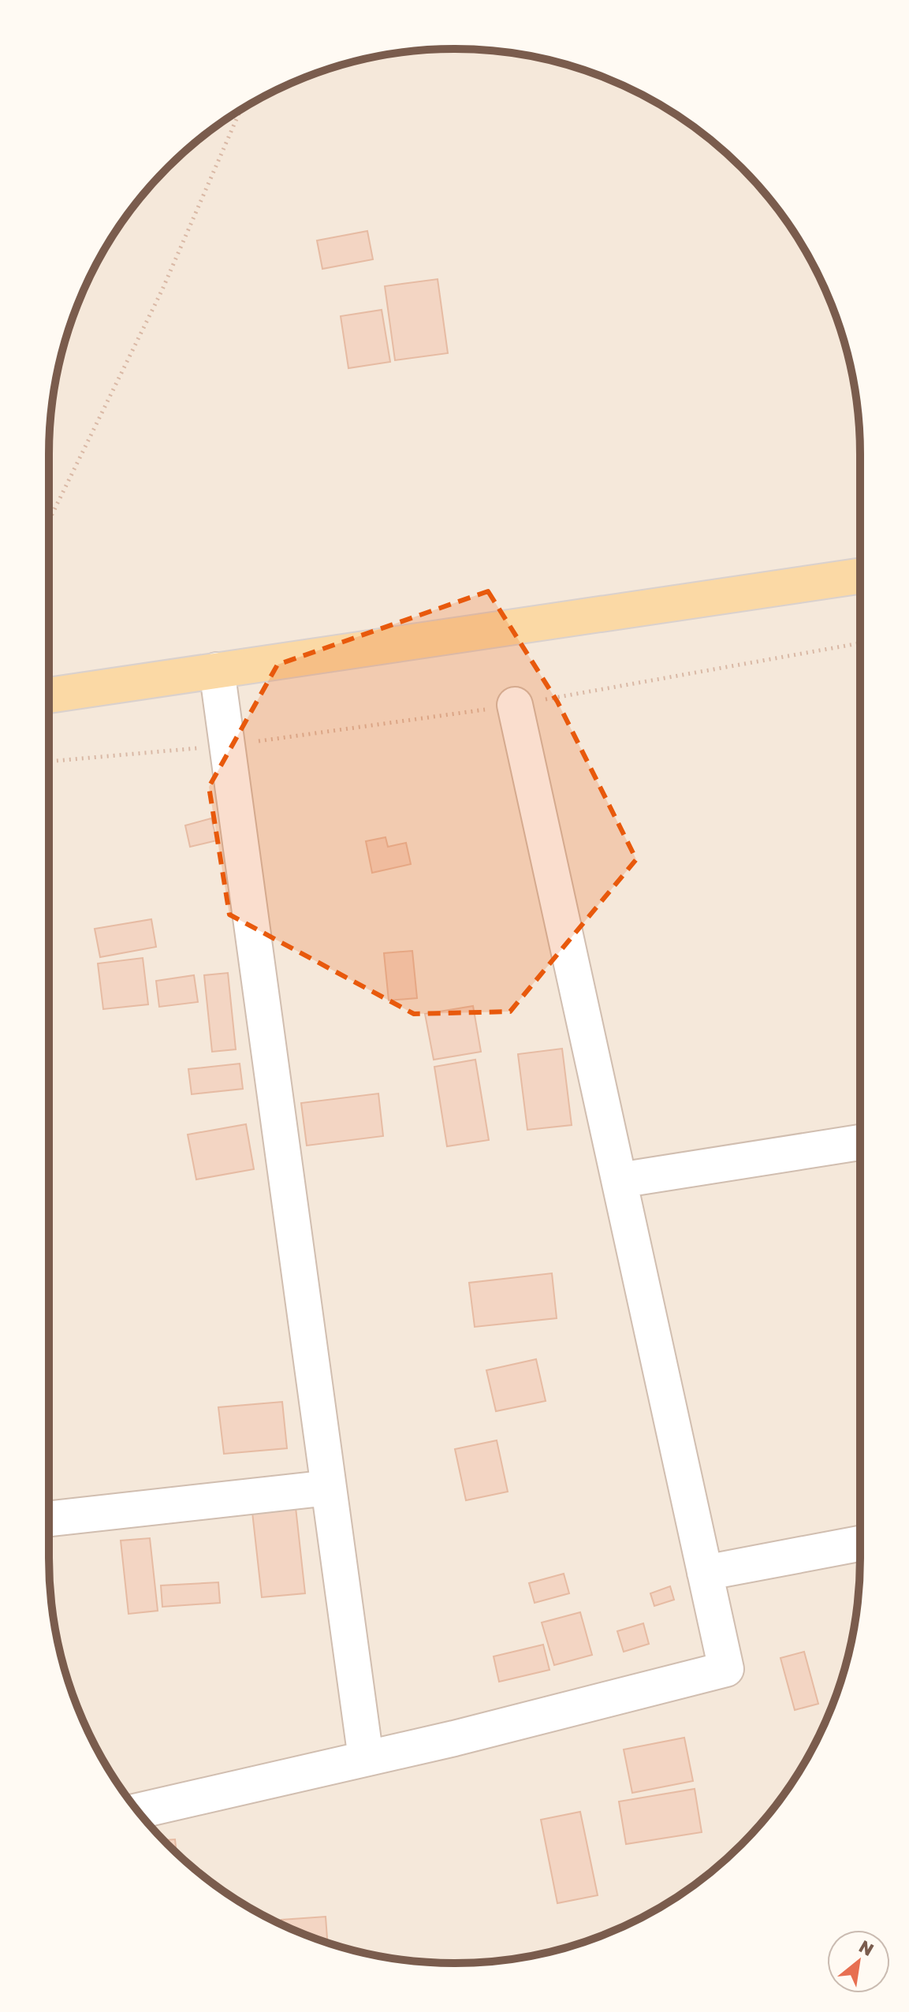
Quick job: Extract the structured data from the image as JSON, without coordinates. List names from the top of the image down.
{
  "north": "top right"
}
